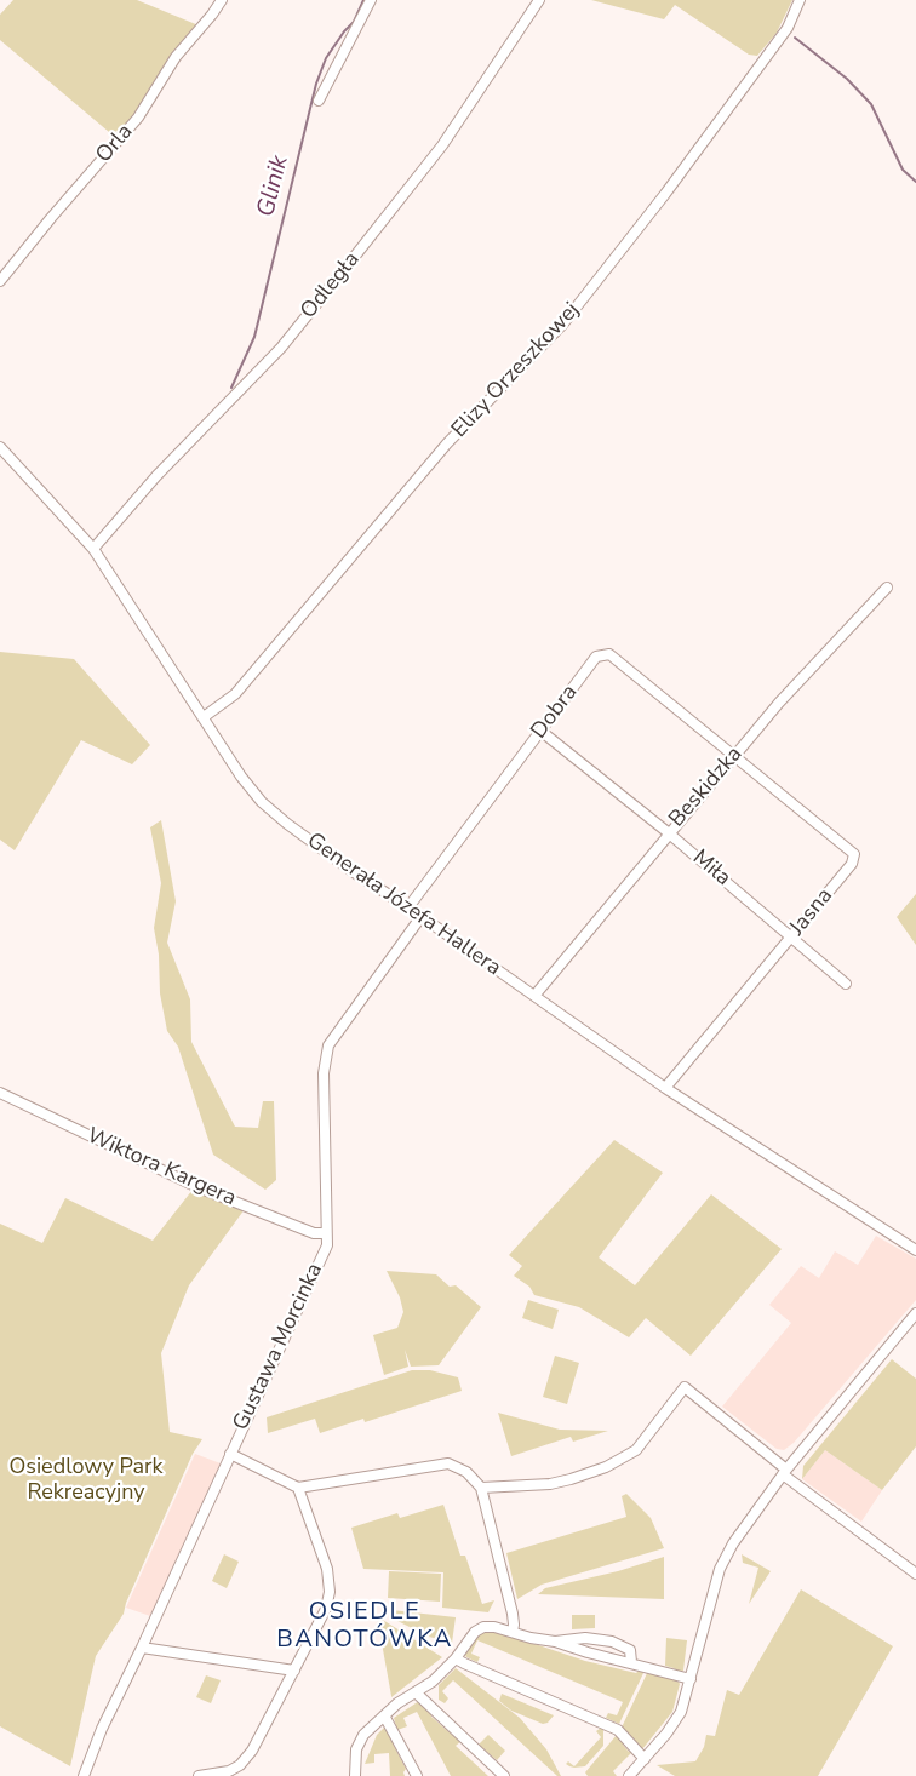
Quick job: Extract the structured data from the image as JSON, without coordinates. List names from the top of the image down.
{
  "streets": {
    "street": [
      "Orla",
      "Odległa",
      "Elizy Orzeszkowej",
      "Dobra",
      "Beskidzka",
      "Miła",
      "Generała Józefa Hallera",
      "Jasna",
      "Wiktora Kargera",
      "Gustawa Morcinka"
    ]
  },
  "crossings": [
    ["Odległa", "Generała Józefa Hallera"],
    ["Elizy Orzeszkowej", "Generała Józefa Hallera"],
    ["Dobra", "Beskidzka"],
    ["Dobra", "Miła"],
    ["Dobra", "Generała Józefa Hallera"],
    ["Dobra", "Jasna"],
    ["Beskidzka", "Miła"],
    ["Beskidzka", "Generała Józefa Hallera"],
    ["Beskidzka", "Jasna"],
    ["Miła", "Jasna"],
    ["Generała Józefa Hallera", "Jasna"],
    ["Generała Józefa Hallera", "Gustawa Morcinka"],
    ["Wiktora Kargera", "Gustawa Morcinka"]
  ],
  "districts": ["OSIEDLE BANOTÓWKA"],
  "water": ["Glinik"],
  "parks": ["Osiedlowy Park Rekreacyjny"]
}
